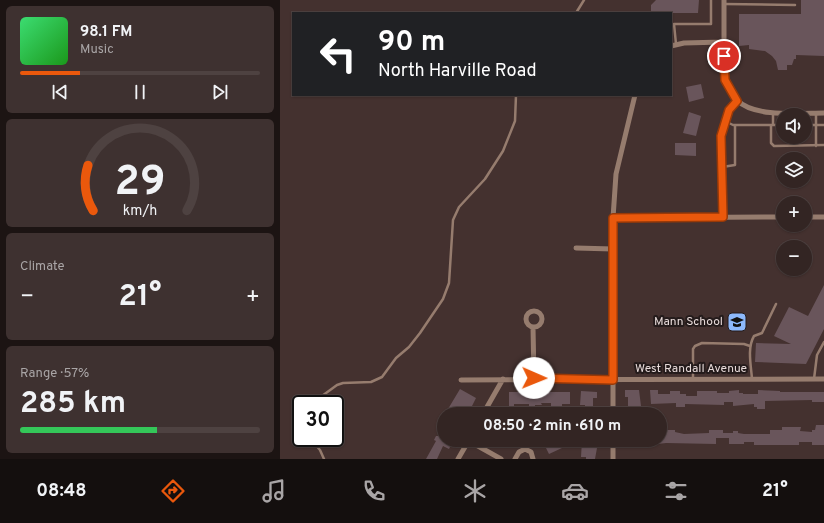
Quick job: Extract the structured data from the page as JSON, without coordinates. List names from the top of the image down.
{
  "streets": {
    "street": ["West Randall Avenue"]
  },
  "places": {
    "school or university": ["Mann School"]
  },
  "page": {
    "turn": ["90 m", "North Harville Road"],
    "song": ["98.1 FM", "Music"],
    "map_buttons": ["+", "−"],
    "tile": [
      "Climate",
      ["Range · 57%", "285 km"]
    ],
    "heat": ["−", "21°", "+"],
    "limit": "30",
    "trip": "08:50 · 2 min · 610 m",
    "tabs": ["08:48", "21°"],
    "gauge": ["29", "km/h"]
  }
}
